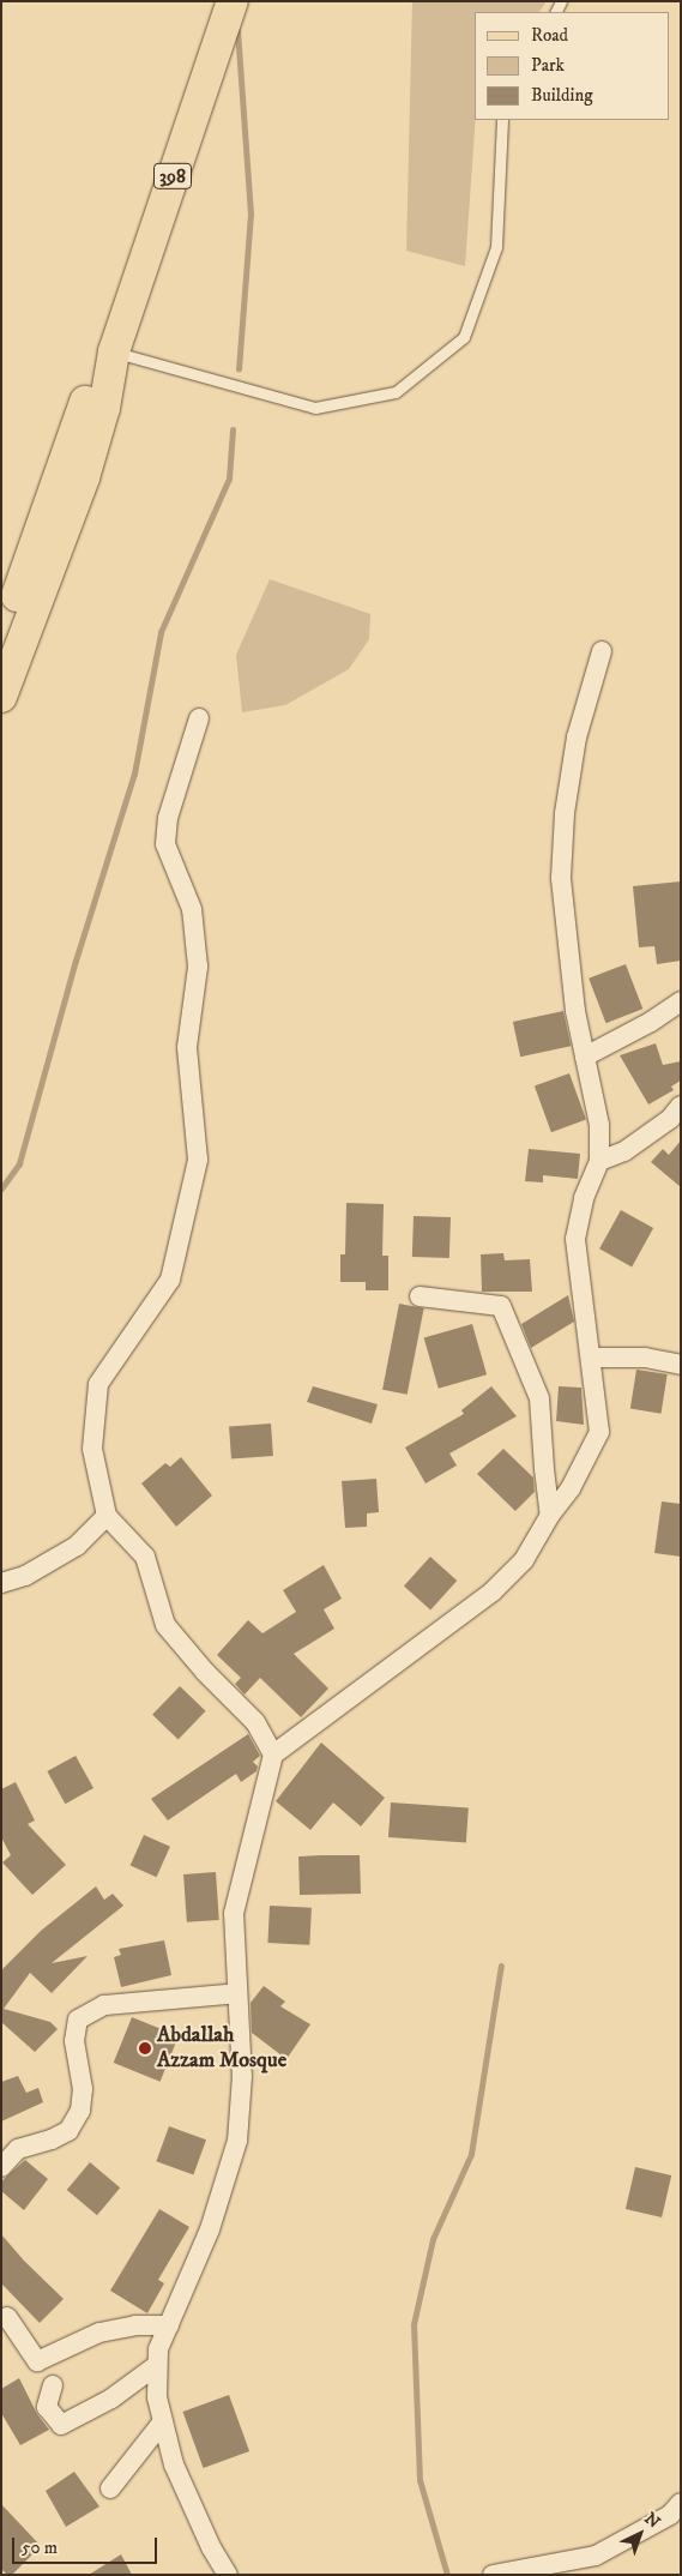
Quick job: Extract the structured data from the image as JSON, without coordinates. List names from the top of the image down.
{
  "streets": {
    "main road": ["398"]
  },
  "places": ["Abdallah Azzam Mosque"],
  "legend": ["Road", "Park", "Building"],
  "scale_bar": "50 m",
  "north": "top right"
}
